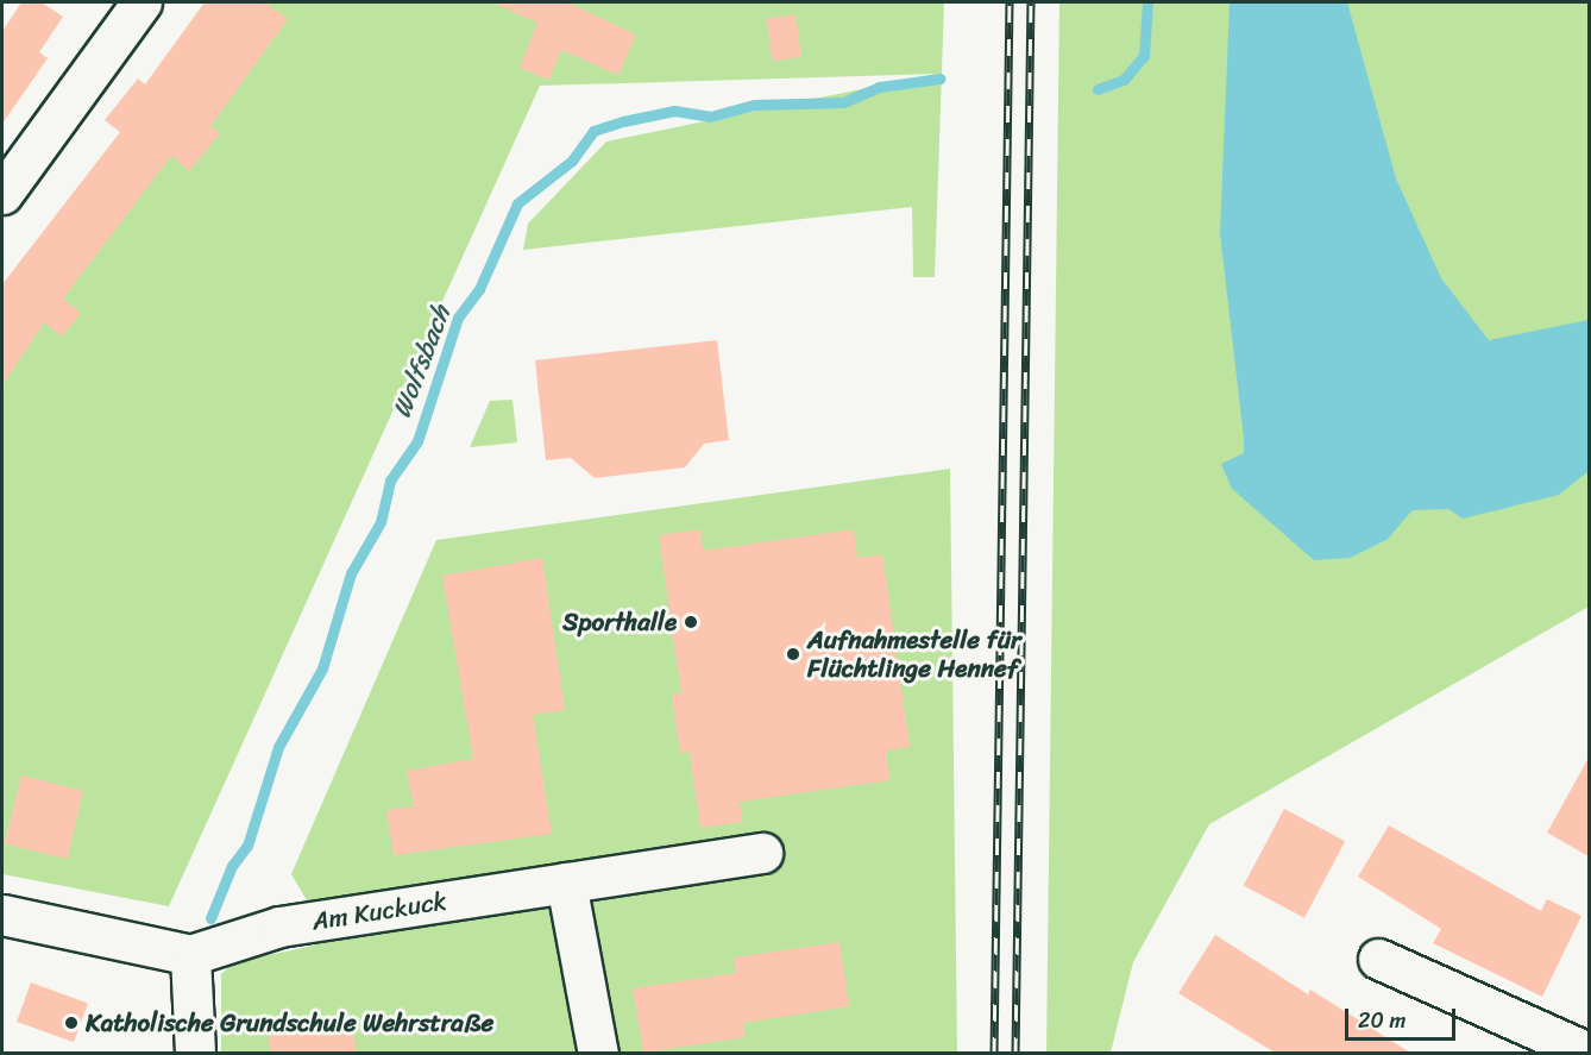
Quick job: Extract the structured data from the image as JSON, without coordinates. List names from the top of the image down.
{
  "streets": {
    "street": ["Am Kuckuck"]
  },
  "water": ["Wolfsbach"],
  "places": ["Sporthalle", "Aufnahmestelle für Flüchtlinge Hennef", "Katholische Grundschule Wehrstraße"],
  "scale_bar": "20 m"
}
